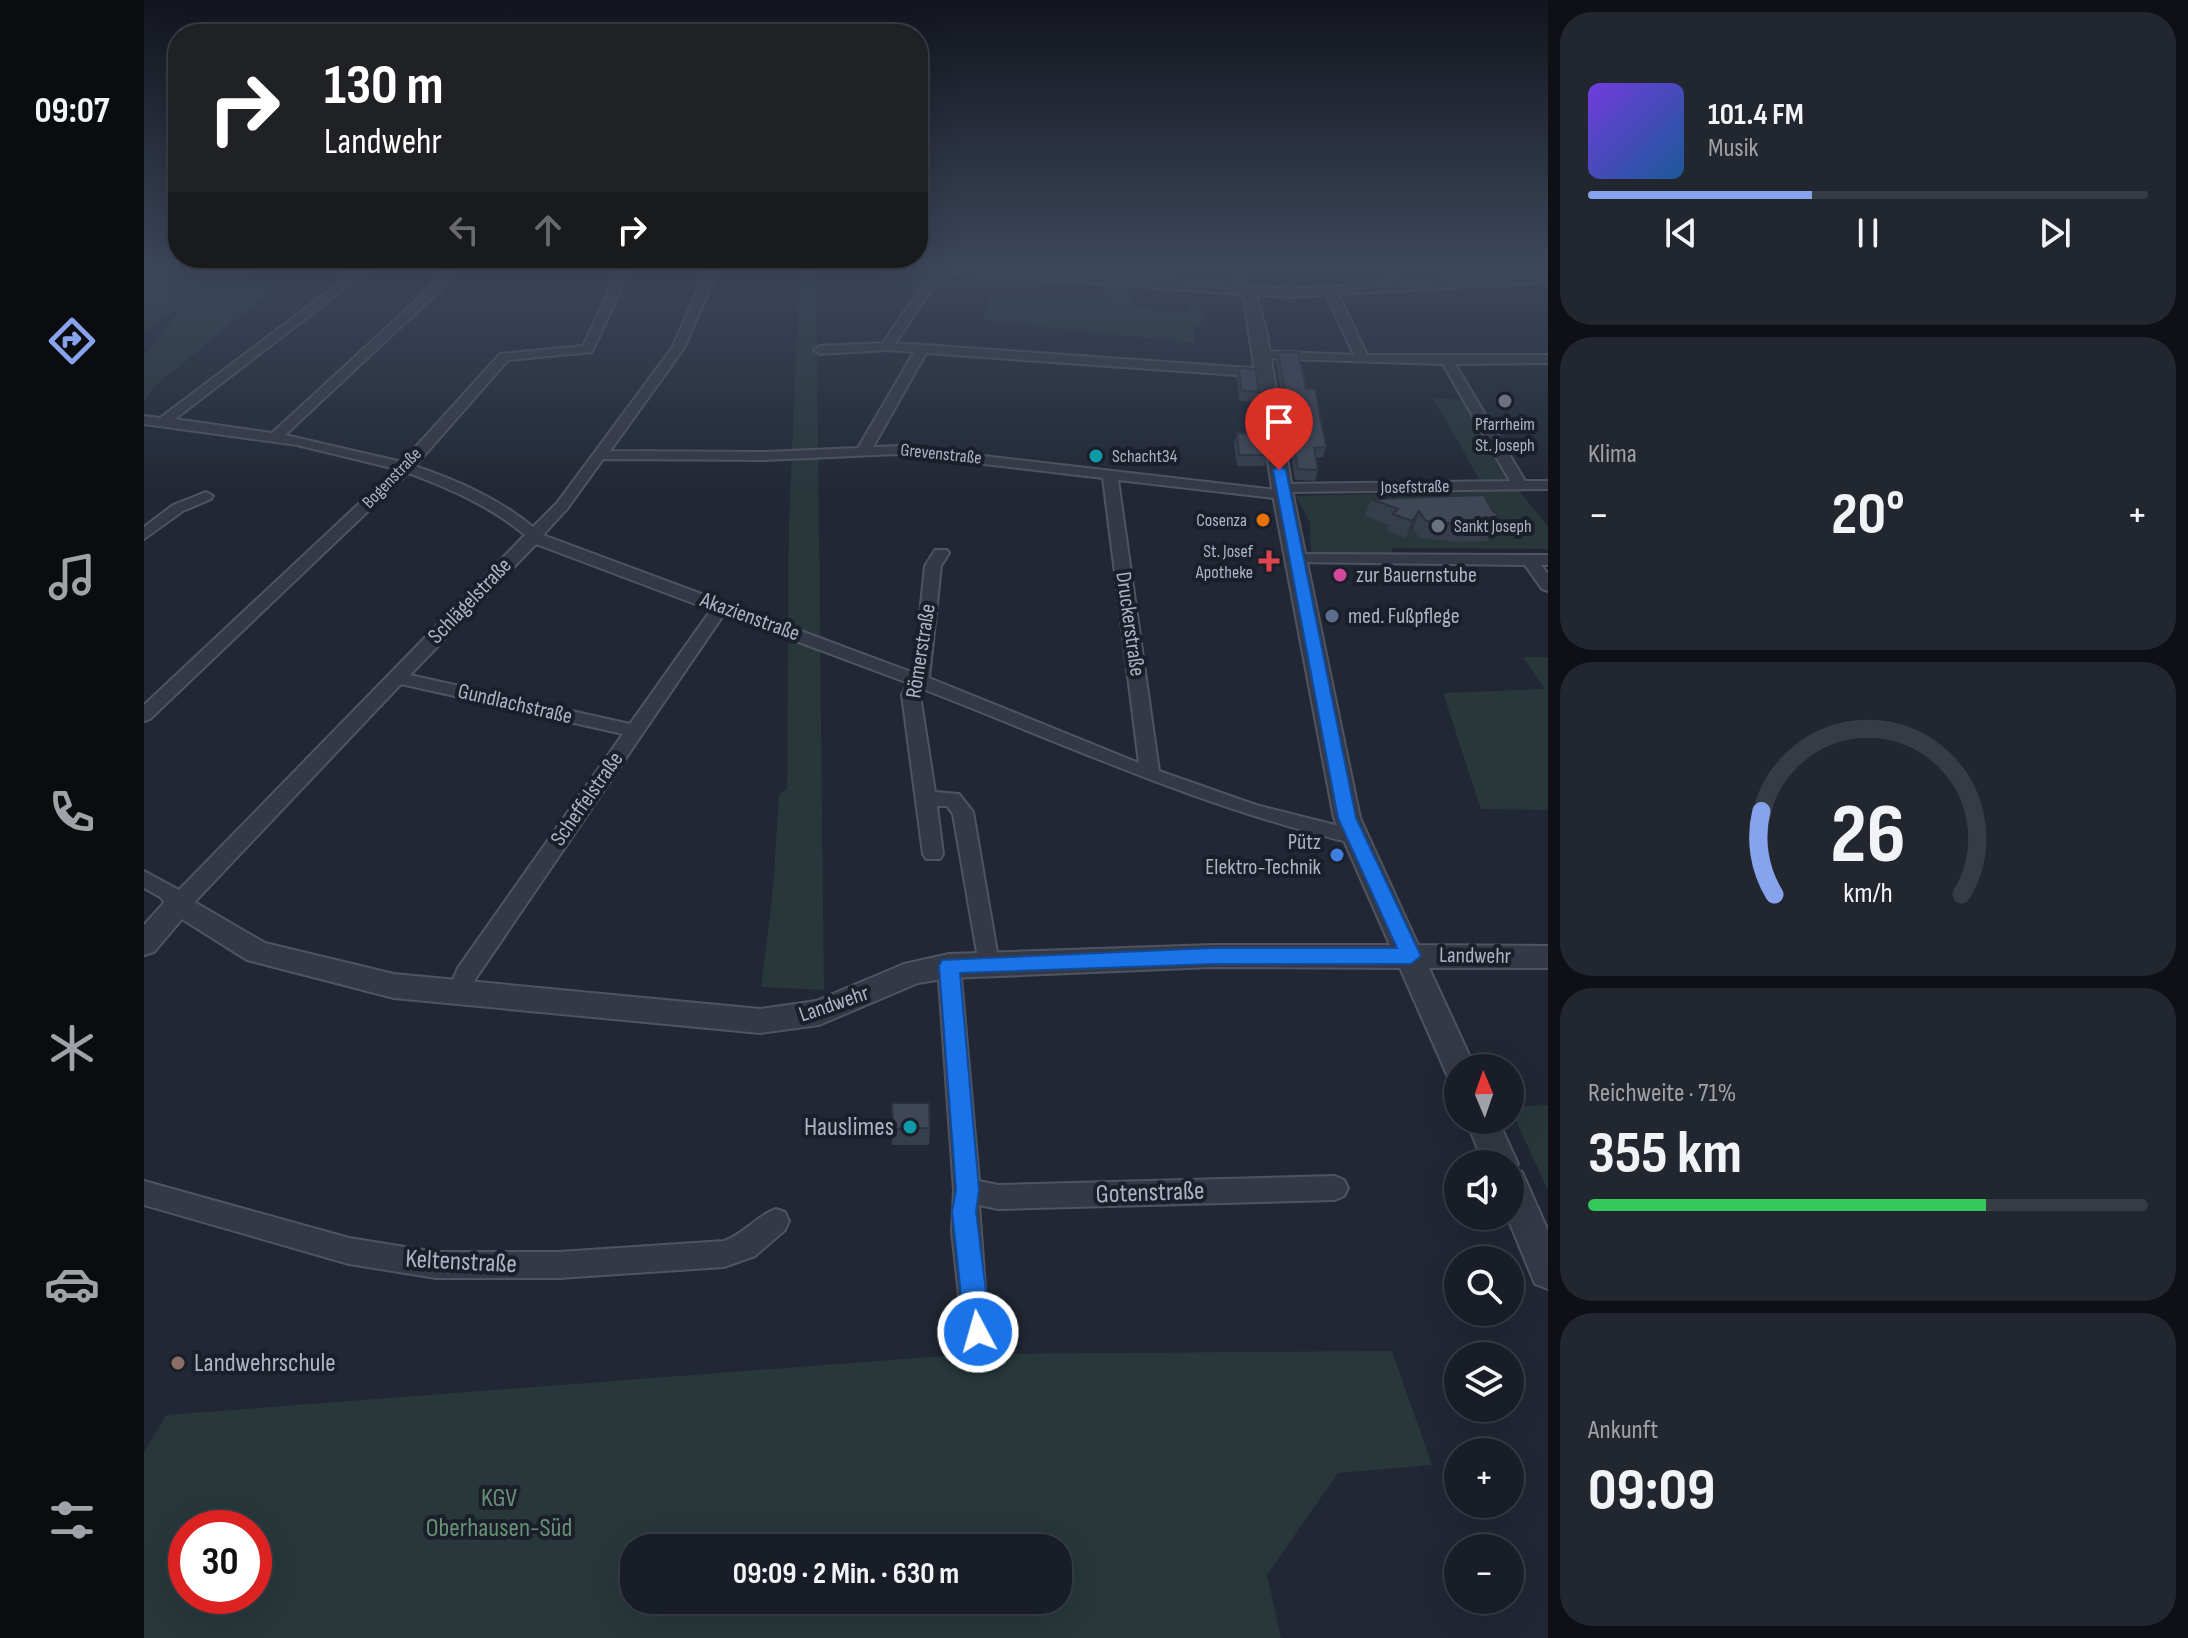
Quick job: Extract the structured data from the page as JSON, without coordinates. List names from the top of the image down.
{
  "streets": {
    "street": [
      "Grevenstraße",
      "Bogenstraße",
      "Josefstraße",
      "Schlägelstraße",
      "Akazienstraße",
      "Druckerstraße",
      "Römerstraße",
      "Gundlachstraße",
      "Scheffelstraße",
      "Landwehr",
      "Gotenstraße",
      "Keltenstraße"
    ]
  },
  "crossings": [
    ["Grevenstraße", "Josefstraße"],
    ["Grevenstraße", "Schlägelstraße"],
    ["Grevenstraße", "Druckerstraße"],
    ["Bogenstraße", "Akazienstraße"],
    ["Schlägelstraße", "Akazienstraße"],
    ["Schlägelstraße", "Gundlachstraße"],
    ["Schlägelstraße", "Landwehr"],
    ["Akazienstraße", "Druckerstraße"],
    ["Akazienstraße", "Römerstraße"],
    ["Akazienstraße", "Scheffelstraße"],
    ["Gundlachstraße", "Scheffelstraße"],
    ["Scheffelstraße", "Landwehr"]
  ],
  "parks": ["KGV Oberhausen-Süd"],
  "places": {
    "other": [
      "Pfarrheim St. Joseph",
      "Schacht34",
      "Cosenza",
      "Sankt Joseph",
      "zur Bauernstube",
      "med. Fußpflege",
      "Pütz Elektro-Technik",
      "Hauslimes",
      "Landwehrschule"
    ],
    "health": ["St. Josef Apotheke"]
  },
  "north": "top",
  "page": {
    "tabs": "09:07",
    "turn": ["130 m", "Landwehr"],
    "song": ["101.4 FM", "Musik"],
    "tile": [
      "Klima",
      ["Reichweite · 71%", "355 km"],
      ["Ankunft", "09:09"]
    ],
    "heat": ["−", "20°", "+"],
    "map_buttons": ["+", "−"],
    "limit": "30",
    "trip": "09:09 · 2 Min. · 630 m",
    "gauge": ["26", "km/h"]
  }
}
